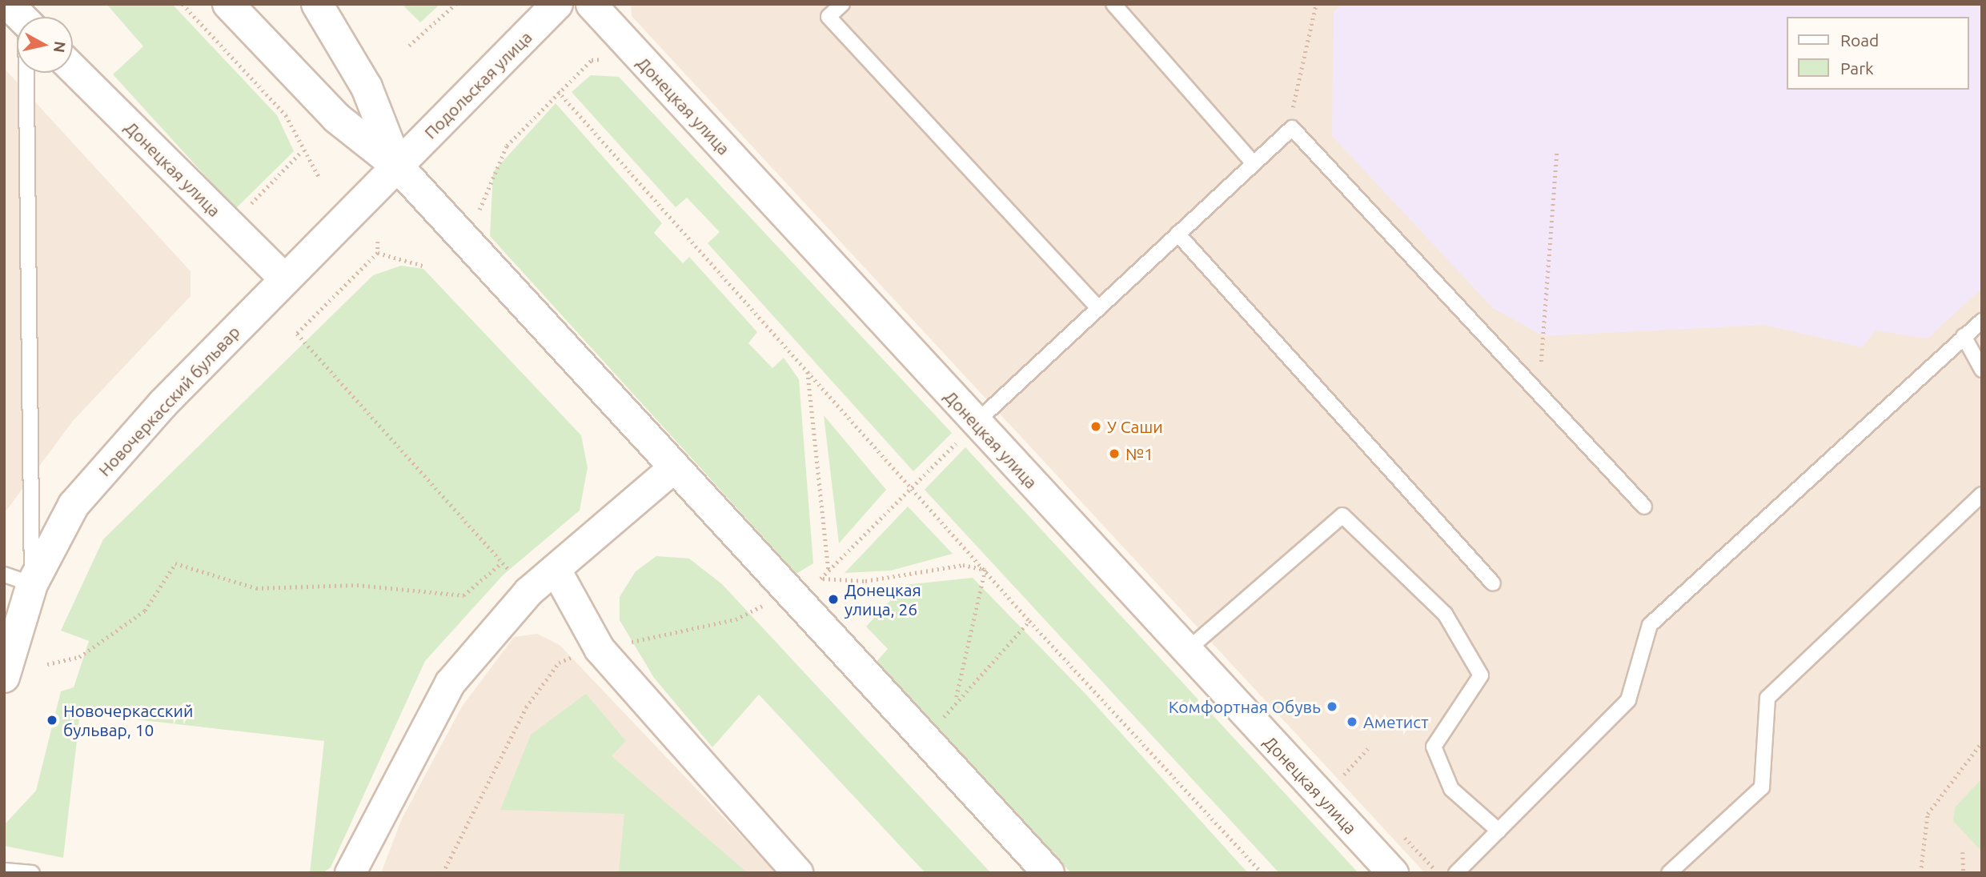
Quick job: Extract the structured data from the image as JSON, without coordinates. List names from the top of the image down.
{
  "streets": {
    "main road": ["Подольская улица", "Новочеркасский бульвар"],
    "street": ["Донецкая улица"]
  },
  "crossings": [
    ["Подольская улица", "Новочеркасский бульвар"],
    ["Донецкая улица", "Новочеркасский бульвар"]
  ],
  "places": [
    "У Саши",
    "№1",
    "Донецкая улица, 26",
    "Комфортная Обувь",
    "Новочеркасский бульвар, 10",
    "Аметист"
  ],
  "legend": ["Road", "Park"],
  "north": "right"
}
